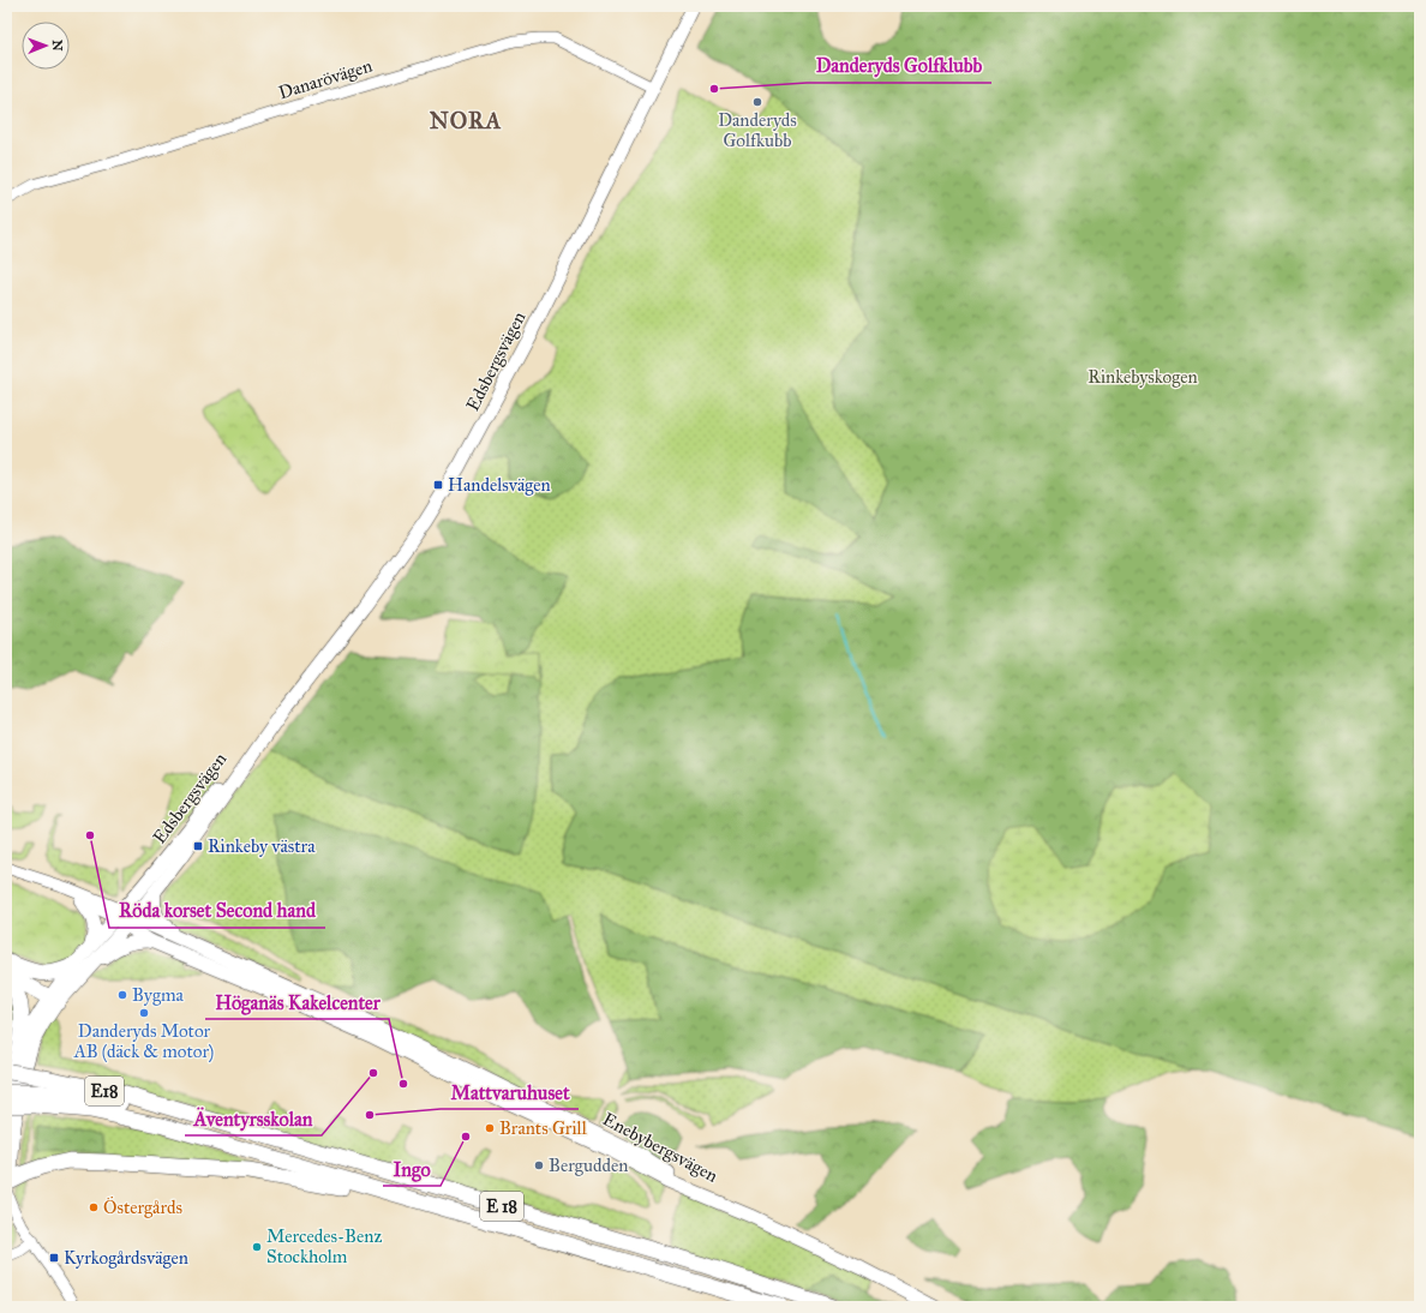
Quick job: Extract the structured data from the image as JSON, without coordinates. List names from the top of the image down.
{
  "streets": {
    "highway": ["E18", "E 18"],
    "main road": ["Edsbergsvägen", "Enebybergsvägen"],
    "street": ["Danarövägen"]
  },
  "crossings": [
    ["Danarövägen", "Edsbergsvägen"],
    ["Edsbergsvägen", "Enebybergsvägen"],
    ["E18", "E 18"]
  ],
  "districts": ["NORA"],
  "parks": ["Rinkebyskogen"],
  "places": {
    "other": [
      "Danderyds Golfklubb",
      "Danderyds Golfkubb",
      "Röda korset Second hand",
      "Bygma",
      "Danderyds Motor AB (däck & motor)",
      "Äventyrsskolan",
      "Höganäs Kakelcenter",
      "Mattvaruhuset",
      "Brants Grill",
      "Ingo",
      "Bergudden",
      "Östergårds",
      "Mercedes-Benz Stockholm"
    ],
    "transit": ["Handelsvägen", "Rinkeby västra", "Kyrkogårdsvägen"]
  },
  "north": "right"
}
